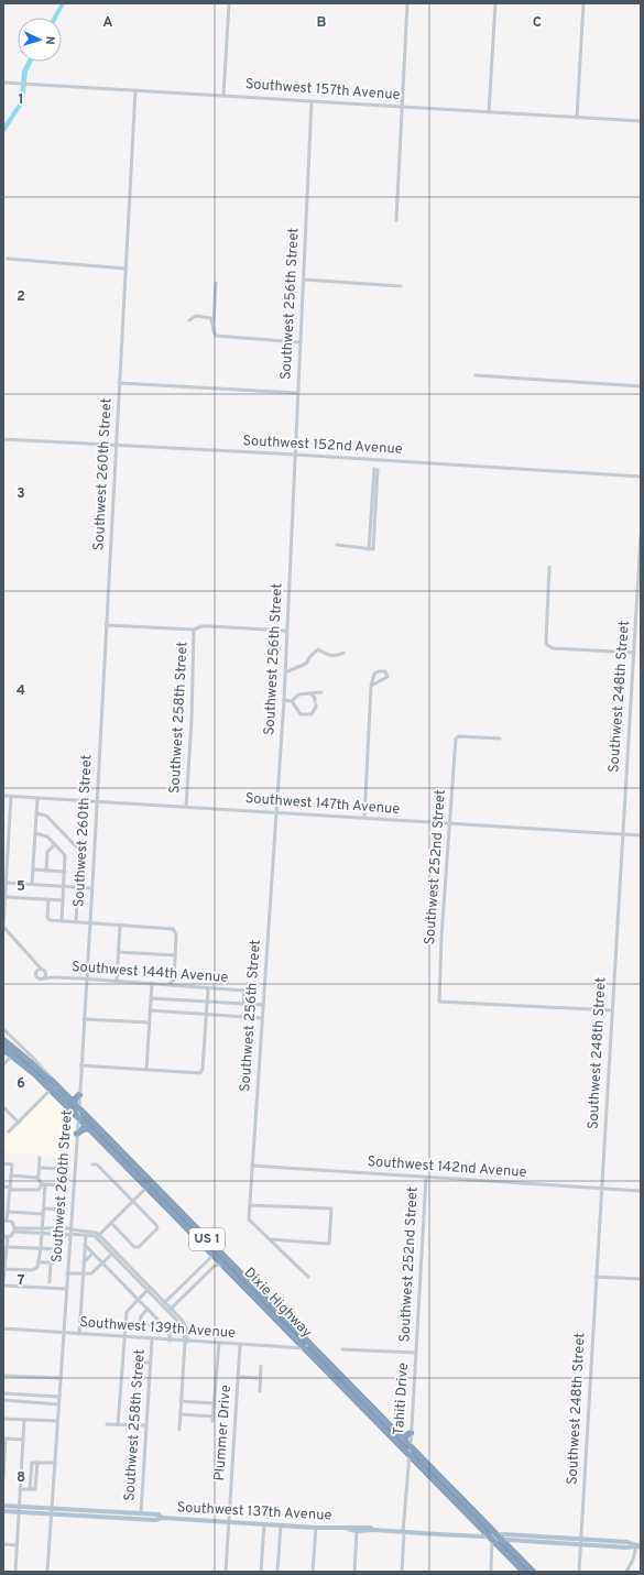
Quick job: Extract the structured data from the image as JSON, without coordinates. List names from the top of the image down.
{
  "streets": {
    "highway": ["US 1", "Dixie Highway"],
    "main road": ["Southwest 137th Avenue"],
    "street": [
      "Southwest 157th Avenue",
      "Southwest 256th Street",
      "Southwest 152nd Avenue",
      "Southwest 260th Street",
      "Southwest 248th Street",
      "Southwest 258th Street",
      "Southwest 147th Avenue",
      "Southwest 252nd Street",
      "Southwest 144th Avenue",
      "Southwest 142nd Avenue",
      "Southwest 139th Avenue",
      "Tahiti Drive",
      "Plummer Drive"
    ]
  },
  "crossings": [
    ["Southwest 157th Avenue", "Southwest 256th Street"],
    ["Southwest 157th Avenue", "Southwest 260th Street"],
    ["Southwest 256th Street", "Southwest 152nd Avenue"],
    ["Southwest 256th Street", "Southwest 147th Avenue"],
    ["Southwest 256th Street", "Southwest 142nd Avenue"],
    ["Southwest 152nd Avenue", "Southwest 260th Street"],
    ["Southwest 260th Street", "Southwest 147th Avenue"],
    ["Southwest 260th Street", "Southwest 144th Avenue"],
    ["Southwest 260th Street", "Dixie Highway"],
    ["Southwest 260th Street", "Southwest 139th Avenue"],
    ["Southwest 260th Street", "Southwest 137th Avenue"],
    ["Southwest 248th Street", "Southwest 147th Avenue"],
    ["Southwest 248th Street", "Southwest 252nd Street"],
    ["Southwest 248th Street", "Southwest 142nd Avenue"],
    ["Southwest 248th Street", "Southwest 137th Avenue"],
    ["Southwest 258th Street", "Southwest 147th Avenue"],
    ["Southwest 258th Street", "Southwest 139th Avenue"],
    ["Southwest 258th Street", "Southwest 137th Avenue"],
    ["Southwest 147th Avenue", "Southwest 252nd Street"],
    ["Southwest 147th Avenue", "Southwest 144th Avenue"],
    ["Southwest 252nd Street", "Southwest 142nd Avenue"],
    ["Southwest 252nd Street", "Tahiti Drive"],
    ["US 1", "Dixie Highway"],
    ["Dixie Highway", "Southwest 139th Avenue"],
    ["Dixie Highway", "Tahiti Drive"],
    ["Dixie Highway", "Southwest 137th Avenue"],
    ["Southwest 139th Avenue", "Plummer Drive"],
    ["Plummer Drive", "Southwest 137th Avenue"]
  ],
  "north": "right",
  "grid": {
    "columns": ["A", "B", "C"],
    "rows": [
      "1",
      "2",
      "3",
      "4",
      "5",
      "6",
      "7",
      "8"
    ]
  }
}
